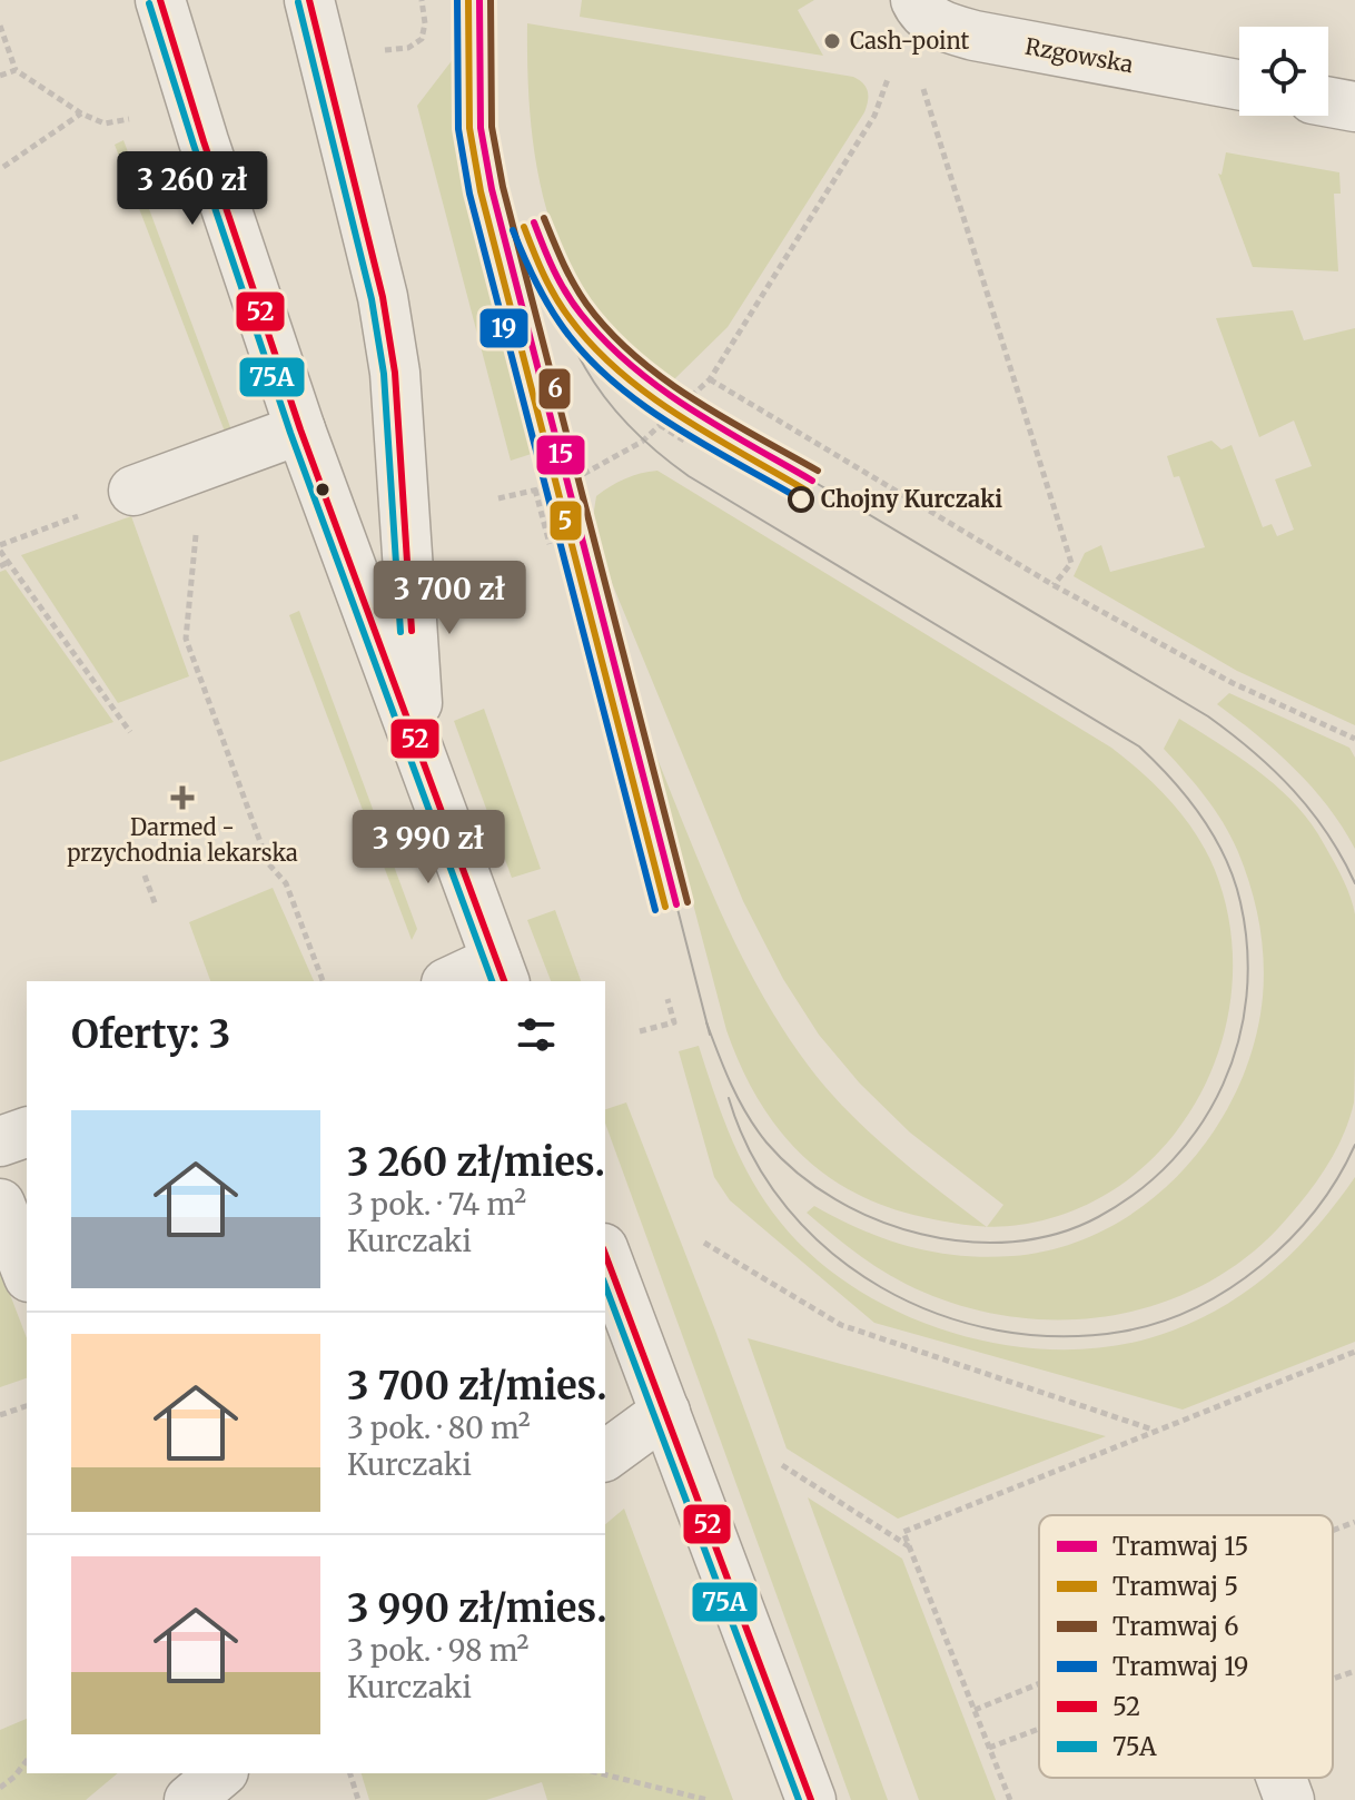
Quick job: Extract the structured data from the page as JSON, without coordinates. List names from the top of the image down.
{
  "streets": {
    "street": ["Rzgowska"]
  },
  "places": {
    "other": ["Cash-point", "Chojny Kurczaki"],
    "health": ["Darmed - przychodnia lekarska"]
  },
  "lines": [
    "tram line 15",
    "tram line 5",
    "tram line 6",
    "tram line 19",
    "transit line 52",
    "transit line 75A"
  ],
  "legend": [
    "Tramwaj 15",
    "Tramwaj 5",
    "Tramwaj 6",
    "Tramwaj 19",
    "52",
    "75A"
  ],
  "page": {
    "price": ["3 260 zł", "3 700 zł", "3 990 zł"],
    "heading": "Oferty: 3",
    "list": [
      {
        "name": "3 260 zł/mies.",
        "note": "3 pok. · 74 m² · Kurczaki"
      },
      {
        "name": "3 700 zł/mies.",
        "note": "3 pok. · 80 m² · Kurczaki"
      },
      {
        "name": "3 990 zł/mies.",
        "note": "3 pok. · 98 m² · Kurczaki"
      }
    ]
  }
}
